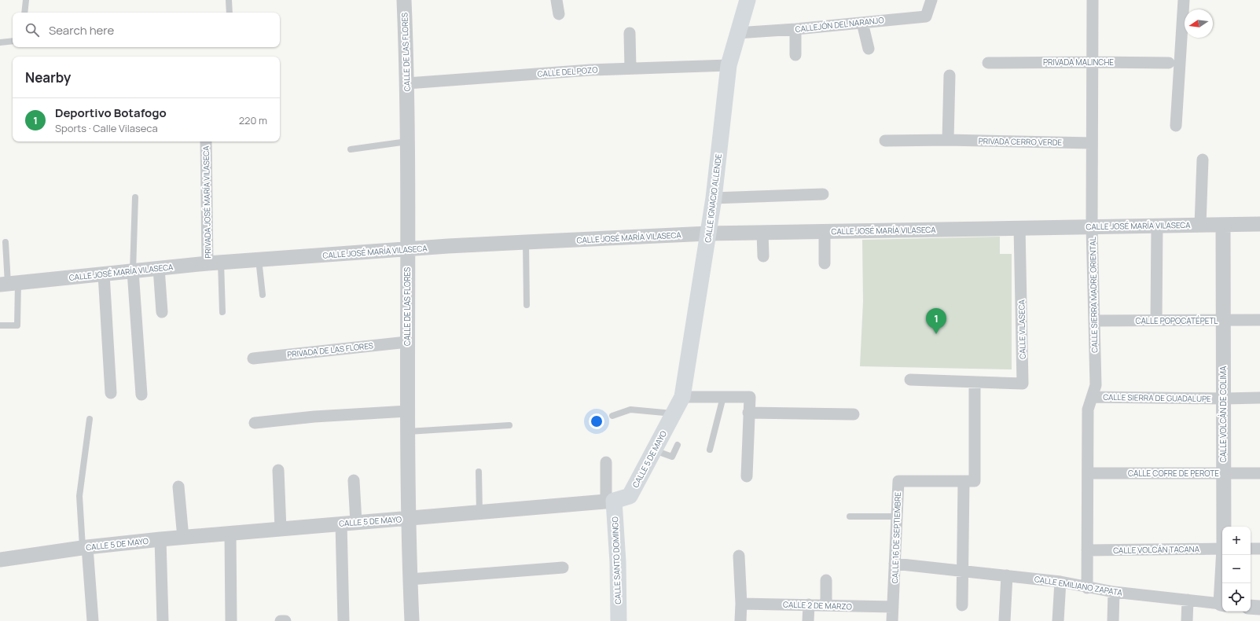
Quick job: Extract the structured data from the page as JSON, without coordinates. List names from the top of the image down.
{
  "streets": {
    "main road": ["CALLE IGNACIO ALLENDE", "CALLE 5 DE MAYO", "CALLE SANTO DOMINGO"],
    "street": [
      "CALLEJÓN DEL NARANJO",
      "CALLE DE LAS FLORES",
      "PRIVADA MALINCHE",
      "CALLE DEL POZO",
      "PRIVADA CERRO VERDE",
      "PRIVADA JOSÉ MARÍA VILASECA",
      "CALLE JOSÉ MARÍA VILASECA",
      "CALLE SIERRA MADRE ORIENTAL",
      "CALLE POPOCATÉPETL",
      "CALLE VILASECA",
      "PRIVADA DE LAS FLORES",
      "CALLE SIERRA DE GUADALUPE",
      "CALLE VOLCÁN DE COLIMA",
      "CALLE COFRE DE PEROTE",
      "CALLE 16 DE SEPTIEMBRE",
      "CALLE VOLCÁN TACANA",
      "CALLE EMILIANO ZAPATA",
      "CALLE 2 DE MARZO"
    ]
  },
  "crossings": [
    ["CALLEJÓN DEL NARANJO", "CALLE IGNACIO ALLENDE"],
    ["CALLE DE LAS FLORES", "CALLE DEL POZO"],
    ["CALLE DE LAS FLORES", "CALLE JOSÉ MARÍA VILASECA"],
    ["CALLE DE LAS FLORES", "PRIVADA DE LAS FLORES"],
    ["CALLE DE LAS FLORES", "CALLE 5 DE MAYO"],
    ["PRIVADA MALINCHE", "CALLE SIERRA MADRE ORIENTAL"],
    ["CALLE DEL POZO", "CALLE IGNACIO ALLENDE"],
    ["PRIVADA CERRO VERDE", "CALLE SIERRA MADRE ORIENTAL"],
    ["CALLE IGNACIO ALLENDE", "CALLE JOSÉ MARÍA VILASECA"],
    ["CALLE IGNACIO ALLENDE", "CALLE 5 DE MAYO"],
    ["PRIVADA JOSÉ MARÍA VILASECA", "CALLE JOSÉ MARÍA VILASECA"],
    ["CALLE JOSÉ MARÍA VILASECA", "CALLE SIERRA MADRE ORIENTAL"],
    ["CALLE JOSÉ MARÍA VILASECA", "CALLE VILASECA"],
    ["CALLE JOSÉ MARÍA VILASECA", "CALLE VOLCÁN DE COLIMA"],
    ["CALLE SIERRA MADRE ORIENTAL", "CALLE POPOCATÉPETL"],
    ["CALLE SIERRA MADRE ORIENTAL", "CALLE SIERRA DE GUADALUPE"],
    ["CALLE SIERRA MADRE ORIENTAL", "CALLE COFRE DE PEROTE"],
    ["CALLE SIERRA MADRE ORIENTAL", "CALLE VOLCÁN TACANA"],
    ["CALLE SIERRA MADRE ORIENTAL", "CALLE EMILIANO ZAPATA"],
    ["CALLE POPOCATÉPETL", "CALLE VOLCÁN DE COLIMA"],
    ["CALLE SIERRA DE GUADALUPE", "CALLE VOLCÁN DE COLIMA"],
    ["CALLE VOLCÁN DE COLIMA", "CALLE COFRE DE PEROTE"],
    ["CALLE 5 DE MAYO", "CALLE SANTO DOMINGO"],
    ["CALLE 16 DE SEPTIEMBRE", "CALLE EMILIANO ZAPATA"],
    ["CALLE 16 DE SEPTIEMBRE", "CALLE 2 DE MARZO"]
  ],
  "north": "left",
  "page": {
    "search": "Search here",
    "heading": "Nearby",
    "list": [
      {
        "mark": "1",
        "name": "Deportivo Botafogo",
        "note": "Sports · Calle Vilaseca",
        "value": "220 m"
      }
    ],
    "pins": "1",
    "map_buttons": ["+", "−"]
  }
}
